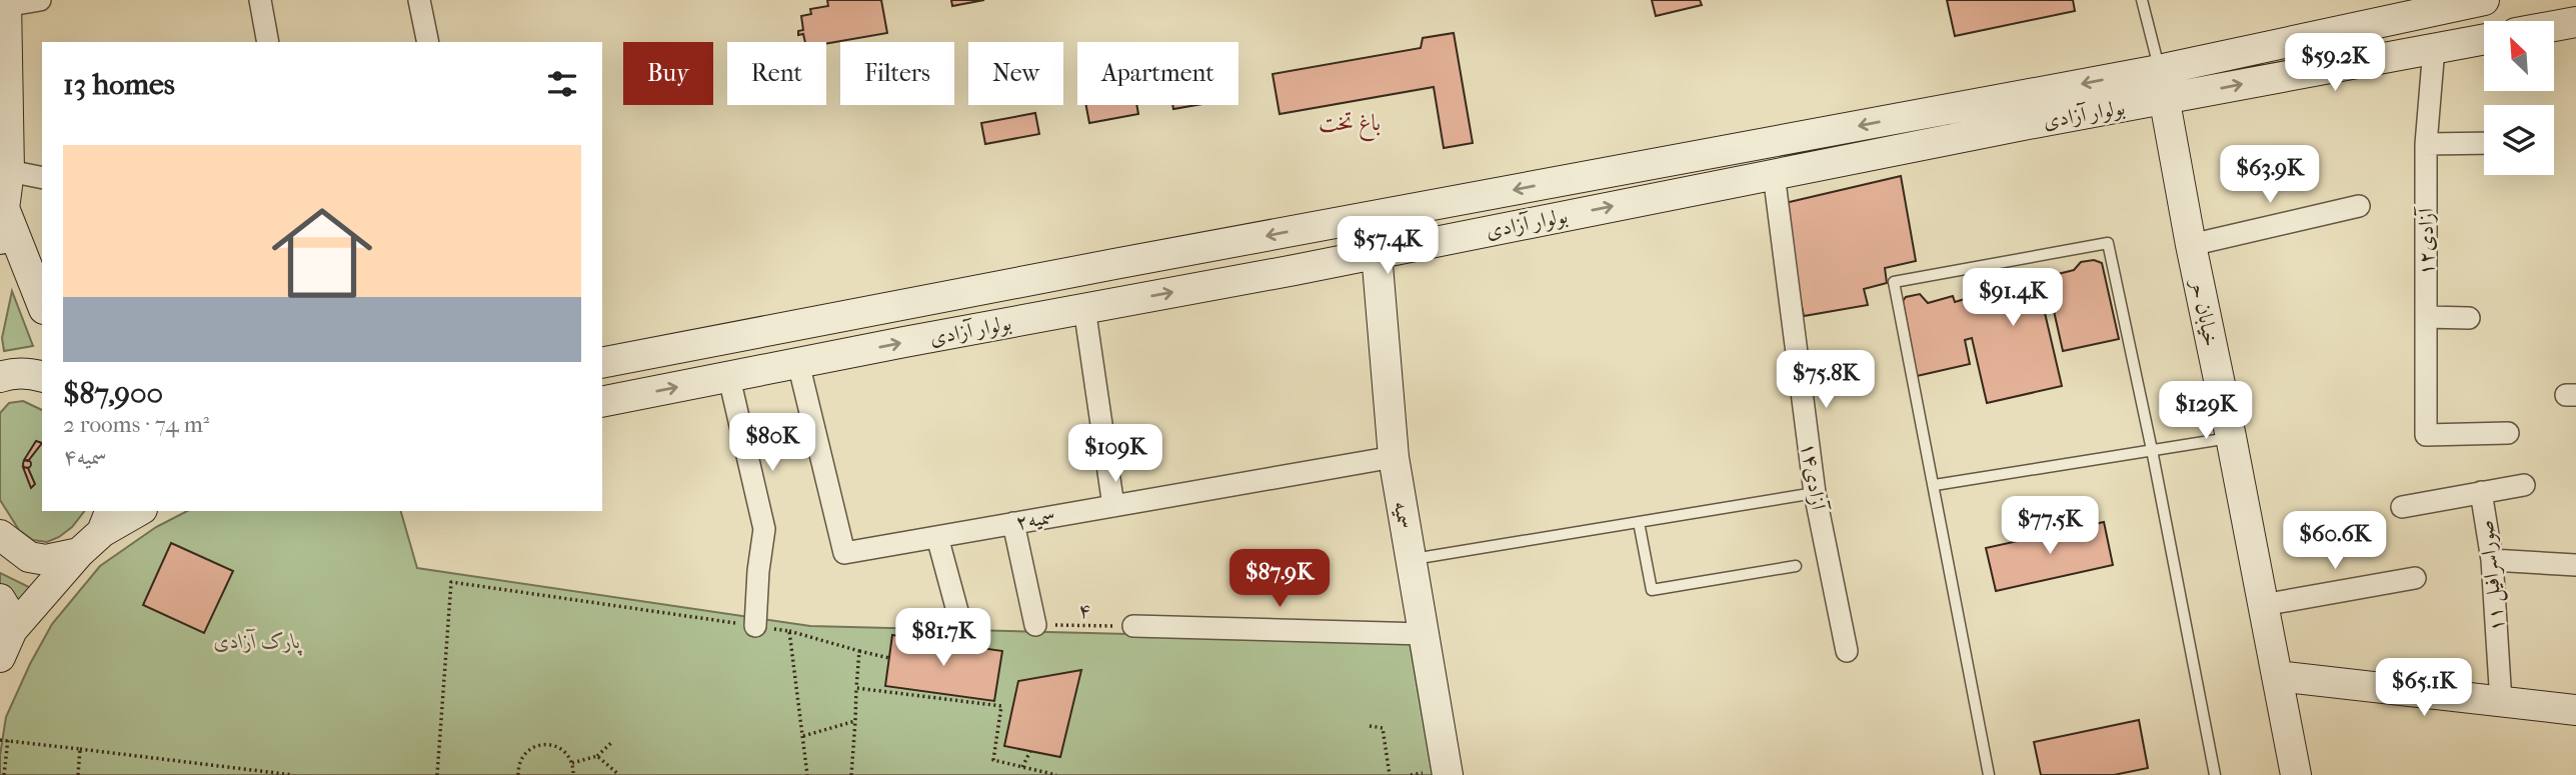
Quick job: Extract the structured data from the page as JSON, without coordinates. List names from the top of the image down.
{
  "streets": {
    "main road": ["بولوار آزادی", "خیابان حر", "سمیه"],
    "street": [
      "آزادی۱۲",
      "آزادی۱۴",
      "۲سمیه",
      "صوراسرافیل ۱۱"
    ],
    "path": ["۴"]
  },
  "crossings": [
    ["بولوار آزادی", "آزادی۱۲"],
    ["بولوار آزادی", "خیابان حر"],
    ["بولوار آزادی", "آزادی۱۴"],
    ["بولوار آزادی", "سمیه"],
    ["بولوار آزادی", "۲سمیه"],
    ["سمیه", "۲سمیه"]
  ],
  "districts": ["باغ تخت"],
  "parks": ["پارک آزادی"],
  "north": "top left",
  "page": {
    "price": [
      "$59.2K",
      "$63.9K",
      "$57.4K",
      "$91.4K",
      "$75.8K",
      "$129K",
      "$80K",
      "$109K",
      "$77.5K",
      "$60.6K",
      "$87.9K",
      "$81.7K",
      "$65.1K"
    ],
    "chip": [
      "Buy",
      "Rent",
      "Filters",
      "New",
      "Apartment"
    ],
    "heading": "13 homes",
    "list": [
      {
        "name": "$87,900",
        "note": "2 rooms · 74 m² · سمیه۴"
      }
    ]
  }
}
